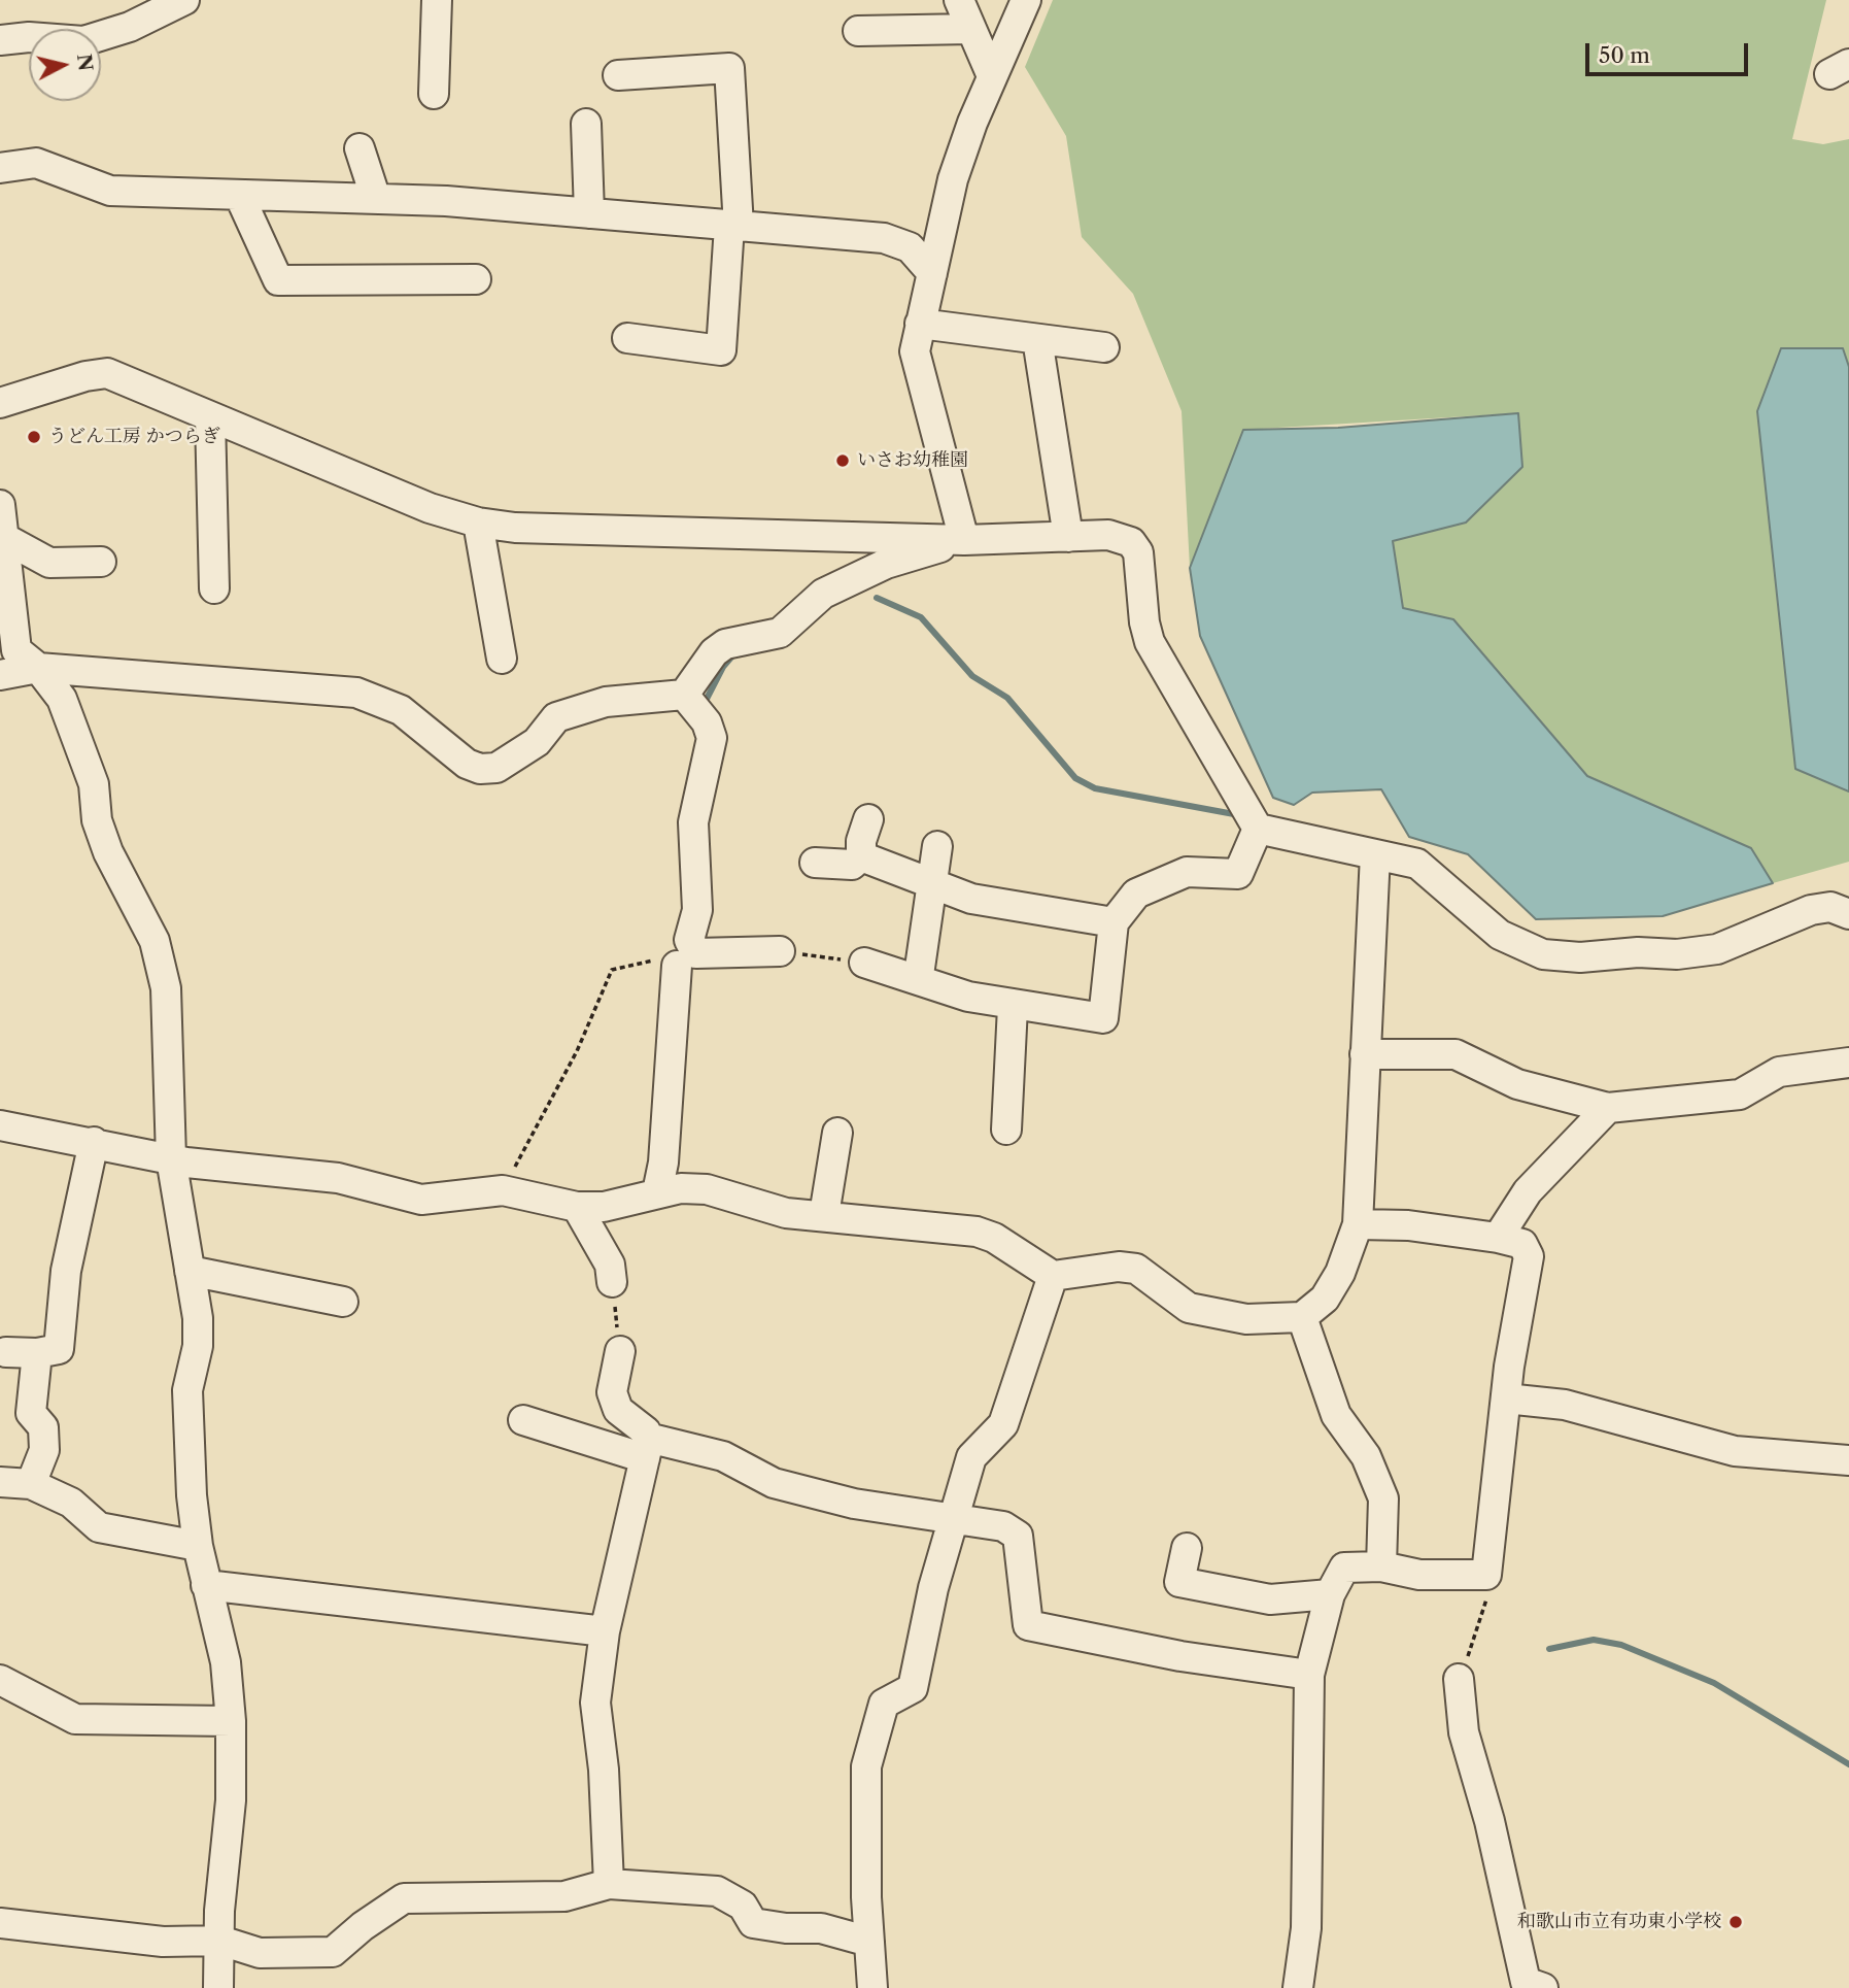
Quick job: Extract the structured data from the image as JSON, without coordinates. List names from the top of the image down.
{
  "places": ["うどん工房 かつらぎ", "いさお幼稚園", "和歌山市立有功東小学校"],
  "scale_bar": "50 m",
  "north": "right"
}
